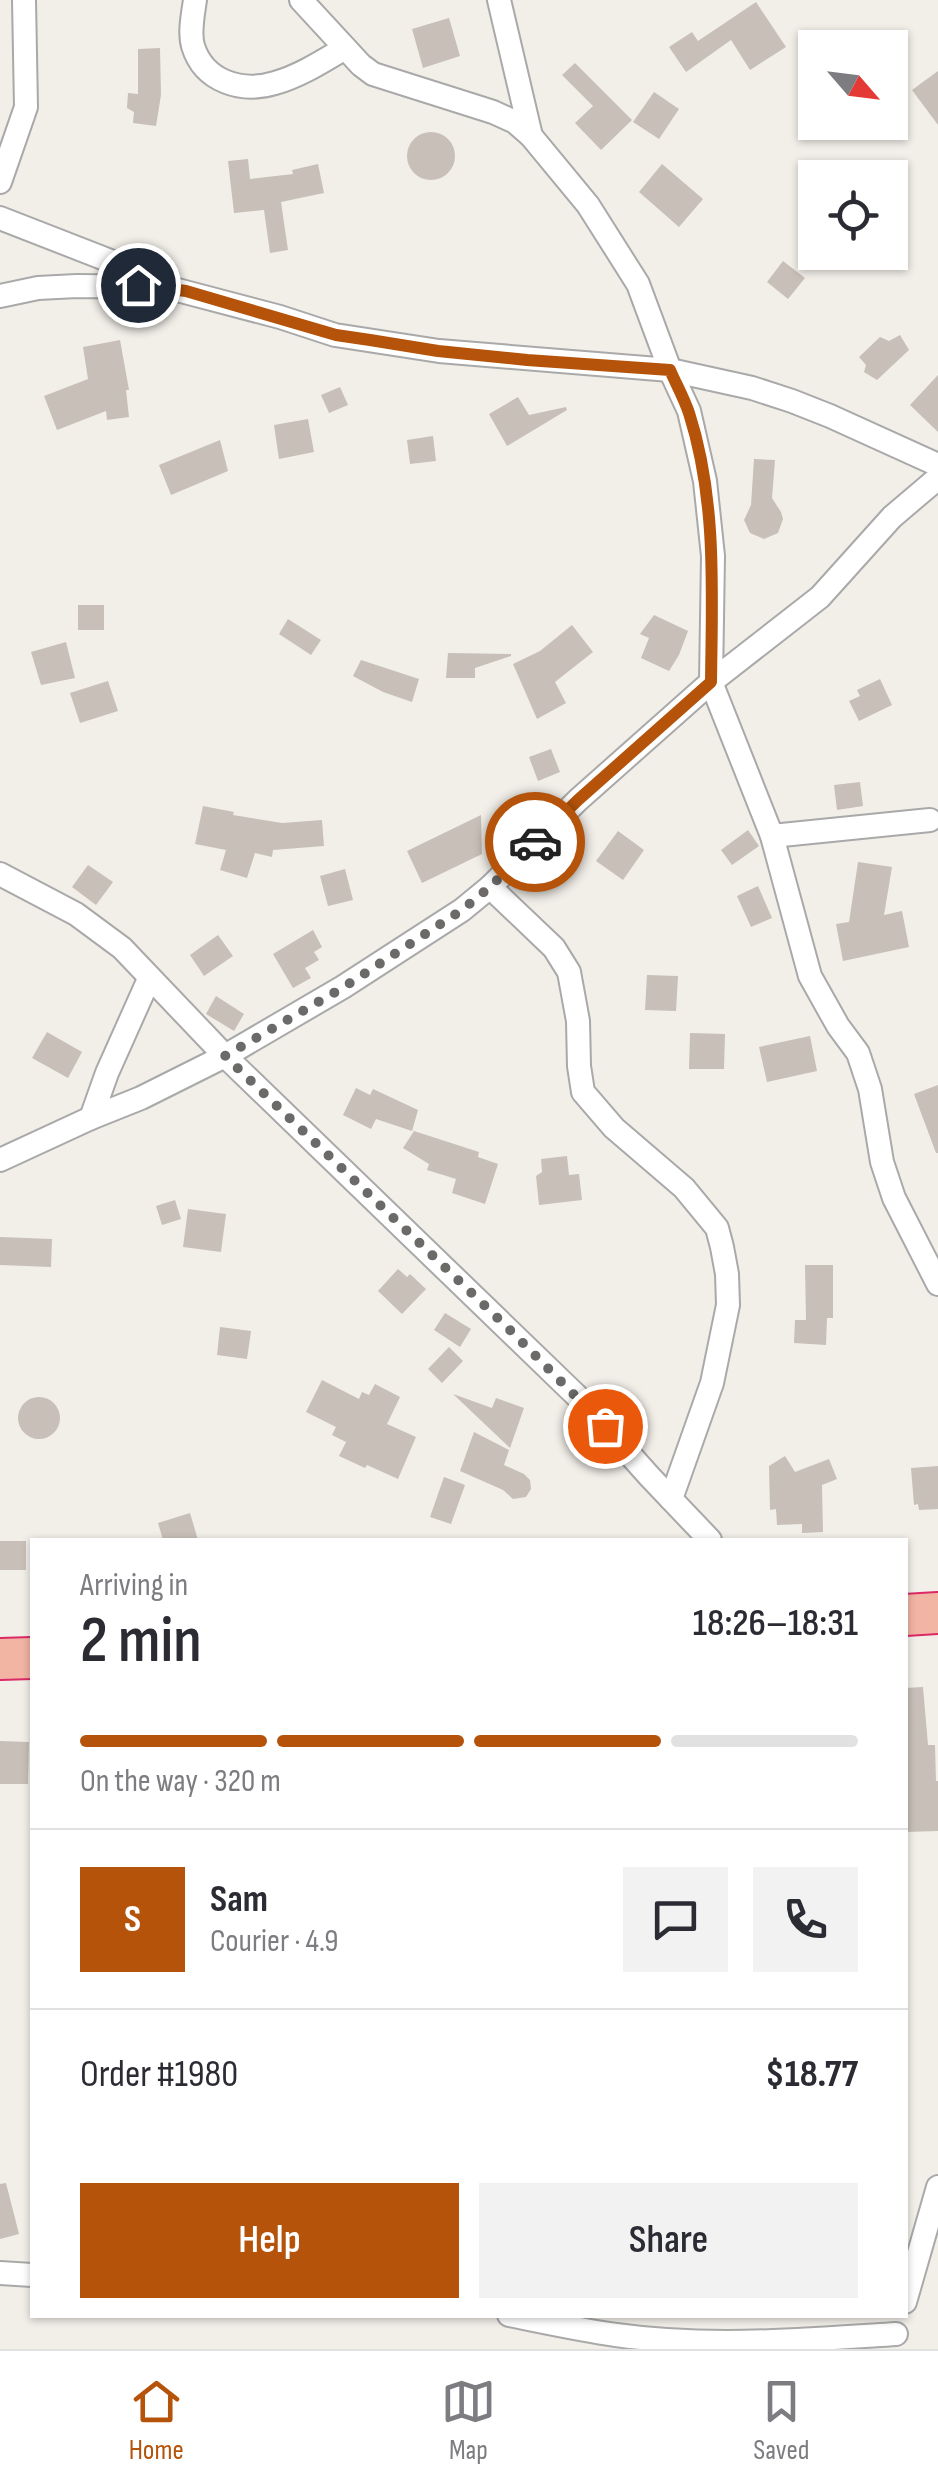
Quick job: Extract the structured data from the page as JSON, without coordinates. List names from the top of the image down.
{
  "north": "bottom right",
  "page": {
    "heading": ["2 min", "Arriving in", "18:26–18:31"],
    "panel": [
      "Sam",
      "Courier · 4.9",
      "Order #1980",
      "$18.77"
    ],
    "bar": "On the way · 320 m",
    "round": "S",
    "buttons": ["Help", "Share"],
    "tabs": ["Home", "Map", "Saved"]
  }
}
